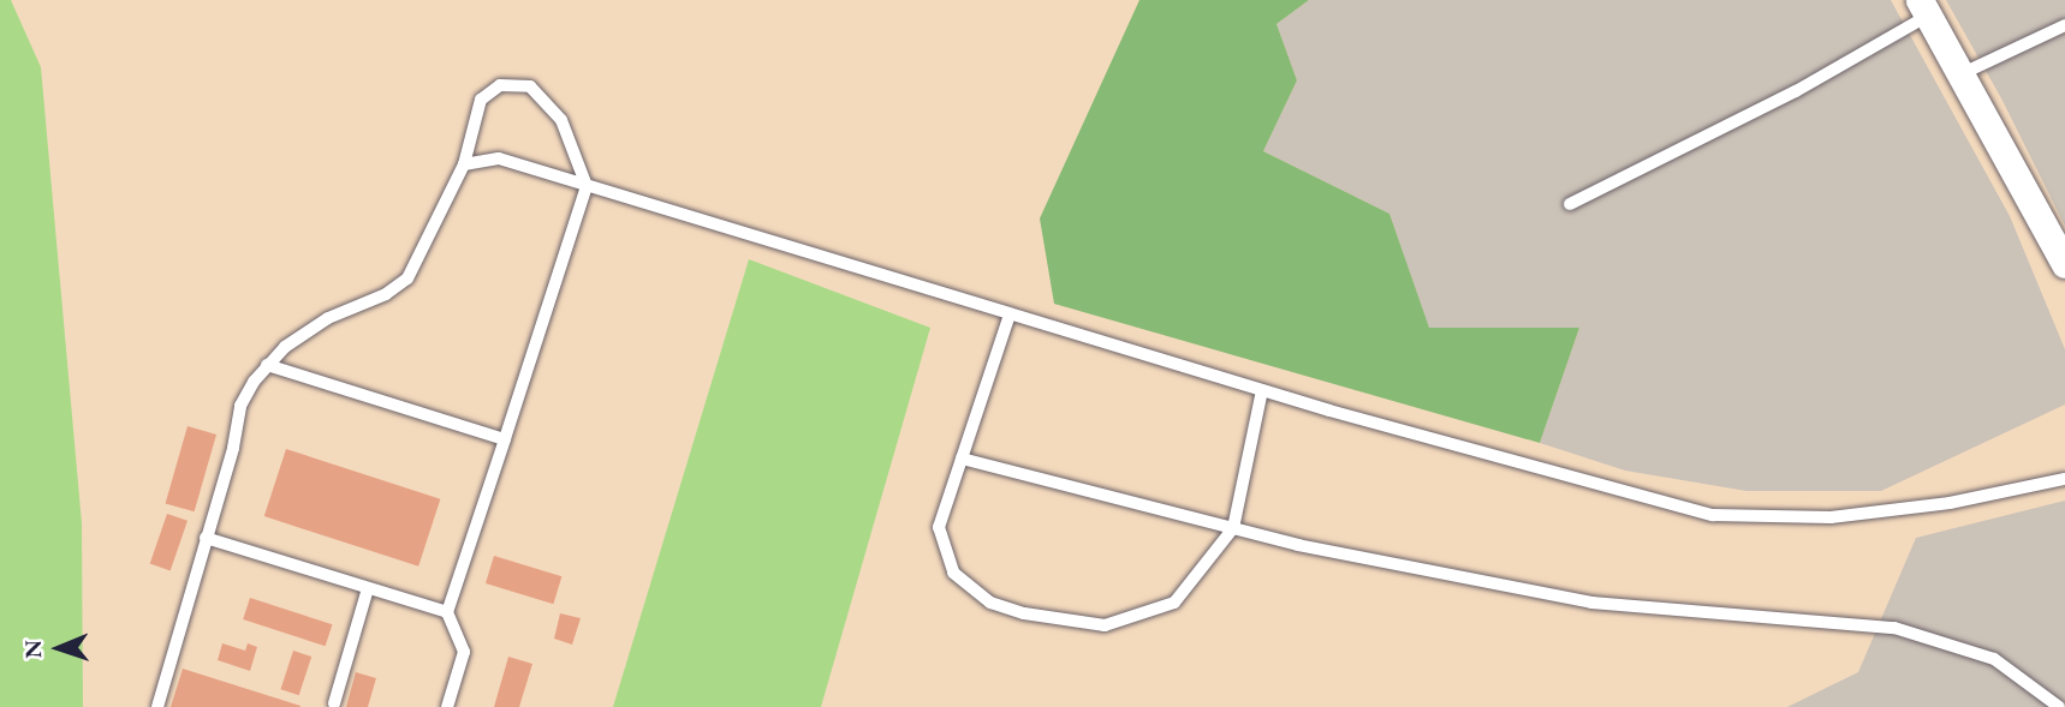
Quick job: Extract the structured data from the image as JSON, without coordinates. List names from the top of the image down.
{
  "north": "left"
}
